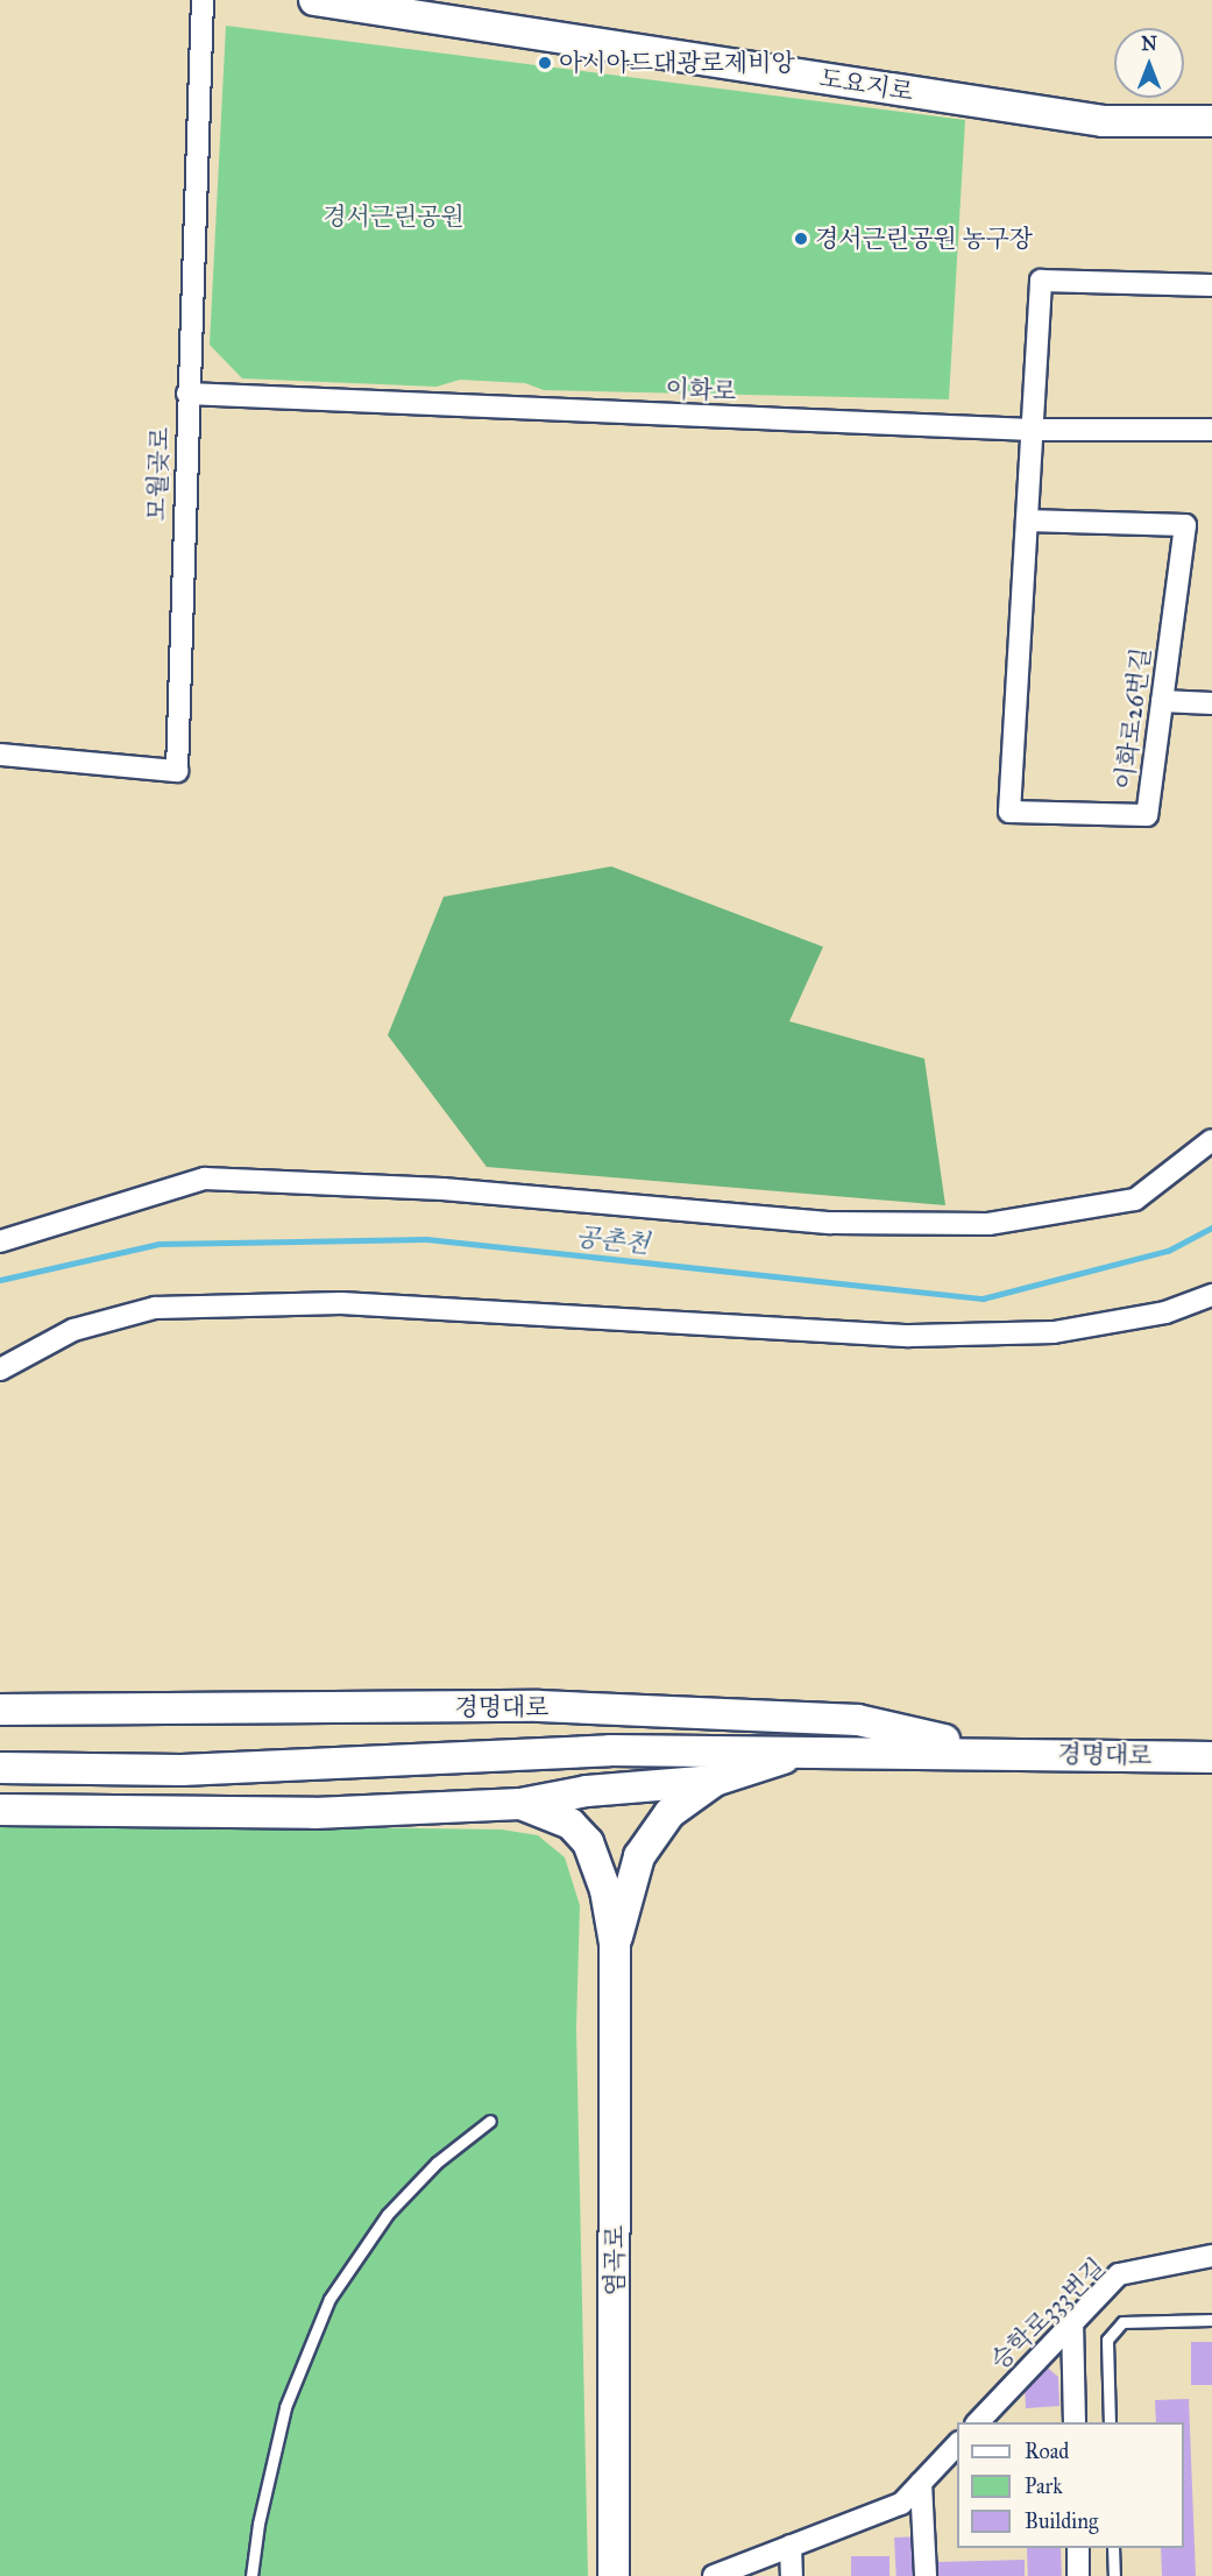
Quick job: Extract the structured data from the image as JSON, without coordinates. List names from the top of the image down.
{
  "streets": {
    "main road": ["도요지로", "경명대로", "염곡로"],
    "street": [
      "이화로",
      "모월곶로",
      "이화로26번길",
      "승학로333번길"
    ]
  },
  "crossings": [
    ["이화로", "모월곶로"],
    ["이화로", "이화로26번길"],
    ["경명대로", "염곡로"]
  ],
  "water": ["공촌천"],
  "parks": ["경서근린공원"],
  "places": ["아시아드대광로제비앙", "경서근린공원 농구장"],
  "legend": ["Road", "Park", "Building"],
  "north": "top"
}
